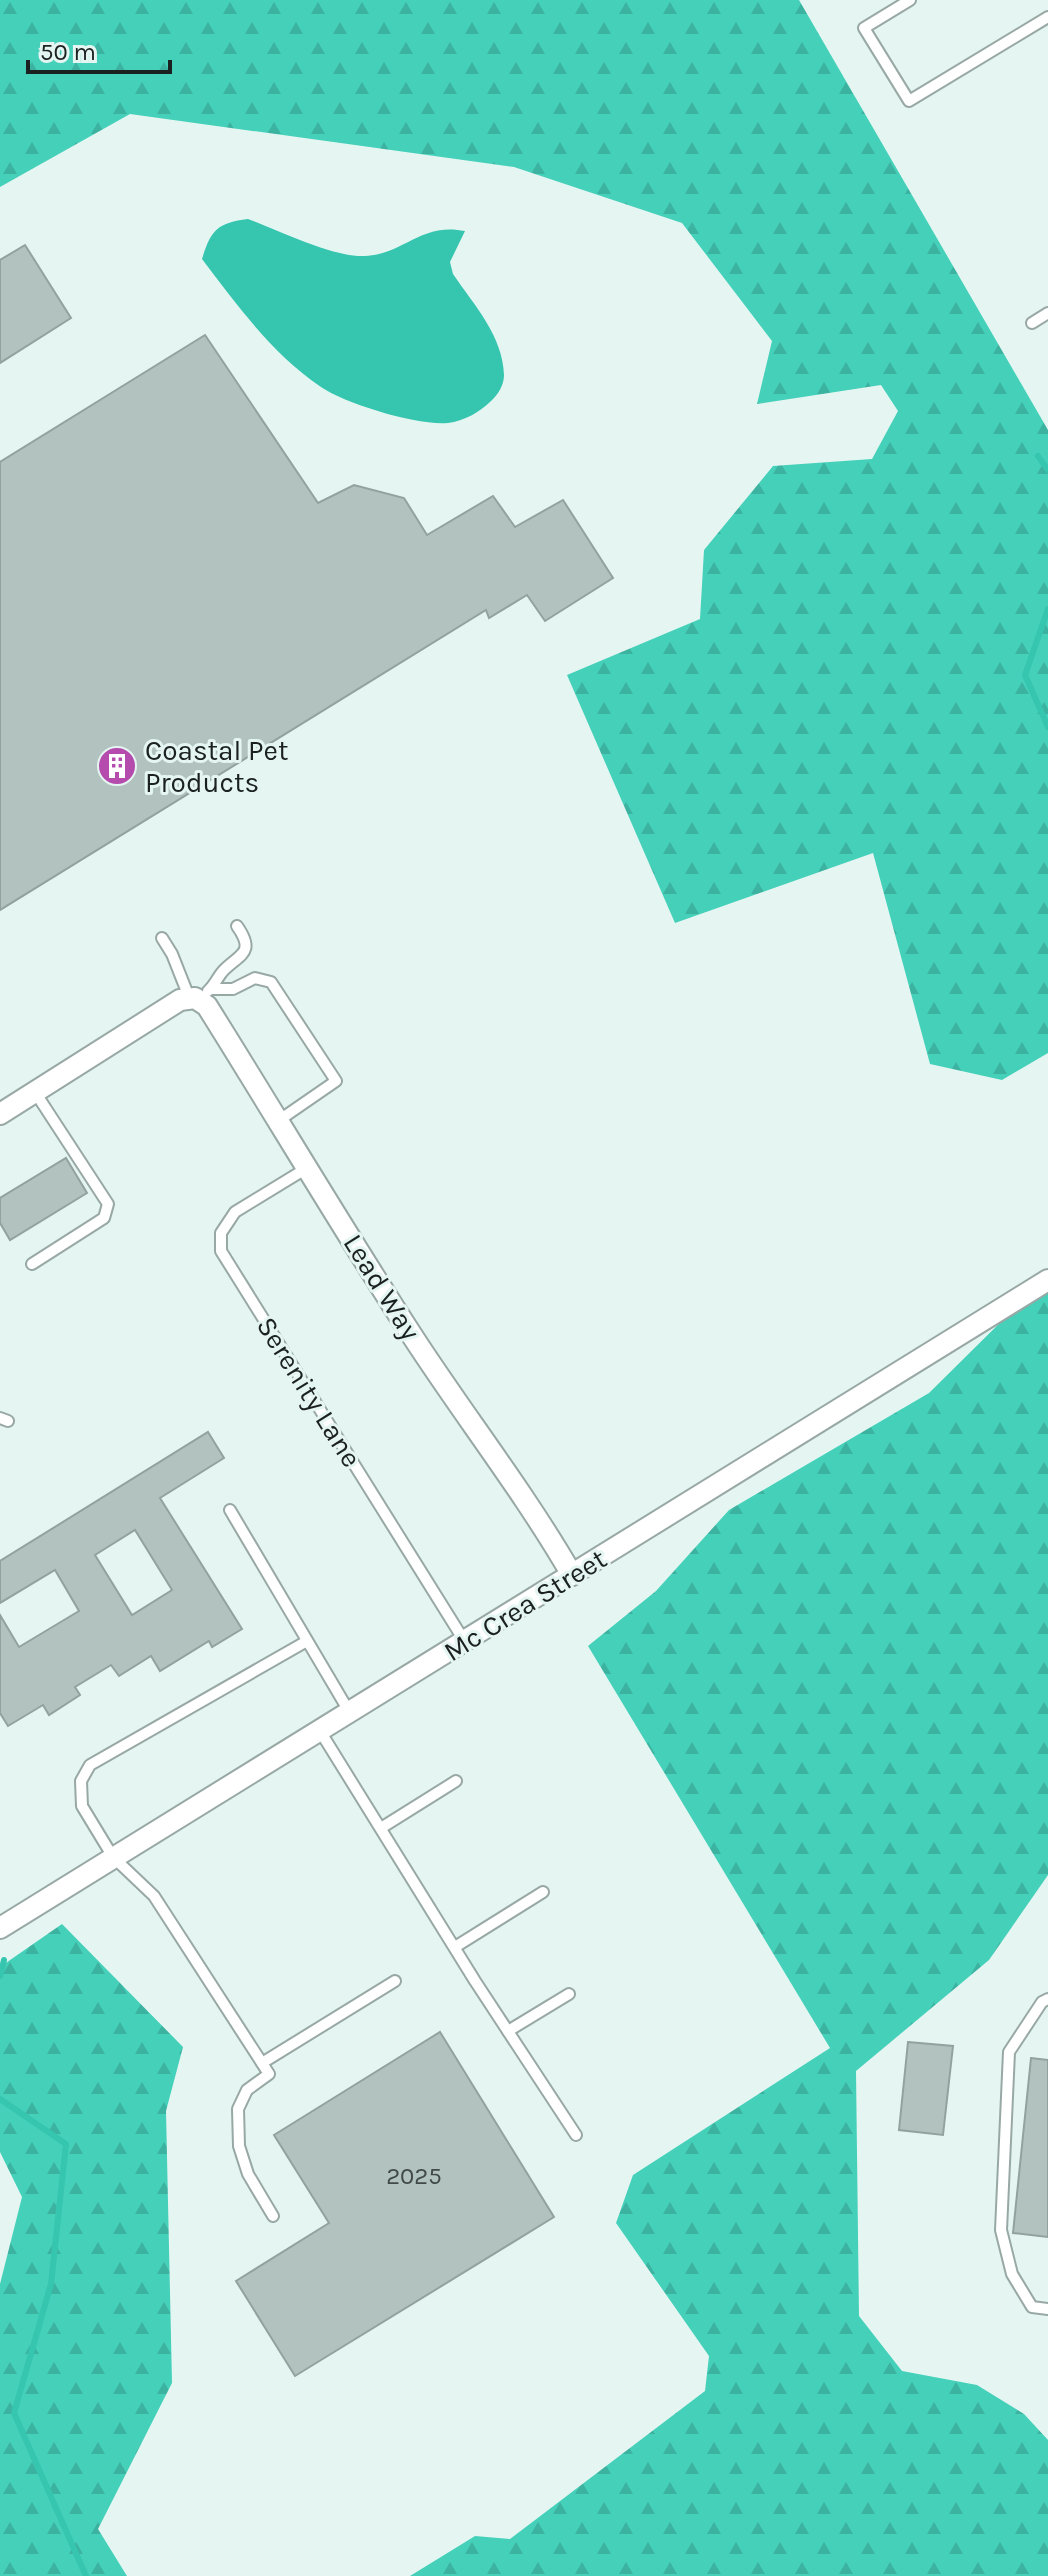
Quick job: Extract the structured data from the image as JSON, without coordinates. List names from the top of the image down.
{
  "streets": {
    "street": ["Lead Way", "Mc Crea Street"],
    "lane": ["Serenity Lane"]
  },
  "crossings": [
    ["Lead Way", "Serenity Lane"],
    ["Lead Way", "Mc Crea Street"],
    ["Serenity Lane", "Mc Crea Street"]
  ],
  "places": {
    "building": ["Coastal Pet Products"]
  },
  "house_numbers": ["2025"],
  "scale_bar": "50 m"
}
